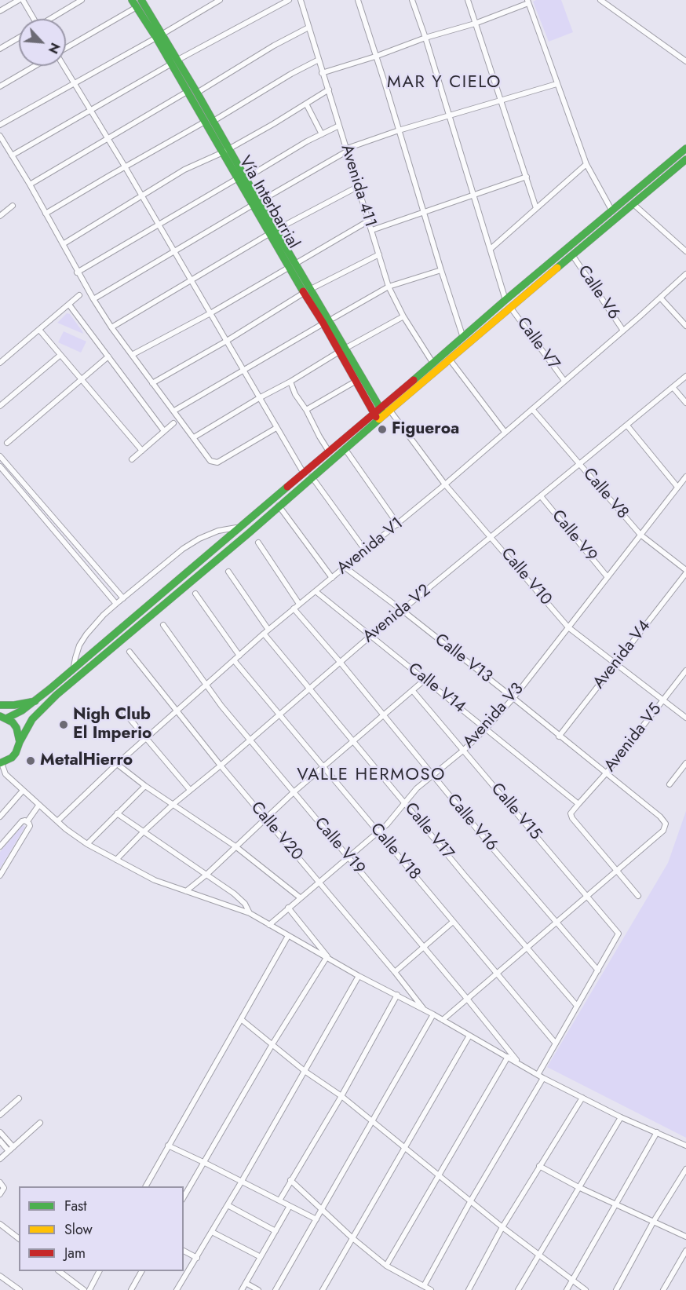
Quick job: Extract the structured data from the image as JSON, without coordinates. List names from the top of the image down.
{
  "streets": {
    "main road": ["Vía Interbarrial"],
    "street": [
      "Avenida 411",
      "Calle V6",
      "Calle V7",
      "Calle V8",
      "Calle V9",
      "Avenida V1",
      "Calle V10",
      "Avenida V2",
      "Avenida V4",
      "Calle V13",
      "Calle V14",
      "Avenida V3",
      "Avenida V5",
      "Calle V15",
      "Calle V16",
      "Calle V20",
      "Calle V17",
      "Calle V19",
      "Calle V18"
    ]
  },
  "crossings": [
    ["Vía Interbarrial", "Calle V10"],
    ["Calle V6", "Avenida V1"],
    ["Calle V7", "Avenida V1"],
    ["Calle V8", "Avenida V1"],
    ["Calle V8", "Avenida V2"],
    ["Calle V8", "Avenida V4"],
    ["Calle V8", "Avenida V3"],
    ["Calle V9", "Avenida V2"],
    ["Calle V9", "Avenida V3"],
    ["Avenida V1", "Calle V10"],
    ["Avenida V1", "Calle V13"],
    ["Avenida V1", "Calle V14"],
    ["Avenida V1", "Calle V16"],
    ["Avenida V1", "Calle V20"],
    ["Avenida V1", "Calle V17"],
    ["Avenida V1", "Calle V19"],
    ["Avenida V1", "Calle V18"],
    ["Calle V10", "Avenida V2"],
    ["Calle V10", "Avenida V4"],
    ["Calle V10", "Avenida V3"],
    ["Calle V10", "Avenida V5"],
    ["Avenida V2", "Calle V13"],
    ["Avenida V2", "Calle V14"],
    ["Avenida V2", "Calle V16"],
    ["Avenida V2", "Calle V20"],
    ["Avenida V2", "Calle V17"],
    ["Avenida V2", "Calle V19"],
    ["Avenida V2", "Calle V18"],
    ["Avenida V4", "Calle V13"],
    ["Calle V13", "Avenida V3"],
    ["Calle V13", "Avenida V5"],
    ["Calle V14", "Avenida V3"],
    ["Calle V14", "Avenida V5"],
    ["Avenida V3", "Calle V15"],
    ["Avenida V3", "Calle V16"],
    ["Avenida V3", "Calle V20"],
    ["Avenida V3", "Calle V17"],
    ["Avenida V3", "Calle V19"],
    ["Avenida V3", "Calle V18"],
    ["Calle V15", "Calle V16"]
  ],
  "districts": ["MAR Y CIELO", "VALLE HERMOSO"],
  "places": ["Figueroa", "Nigh Club El Imperio", "MetalHierro"],
  "legend": ["Fast", "Slow", "Jam"],
  "north": "bottom right"
}
